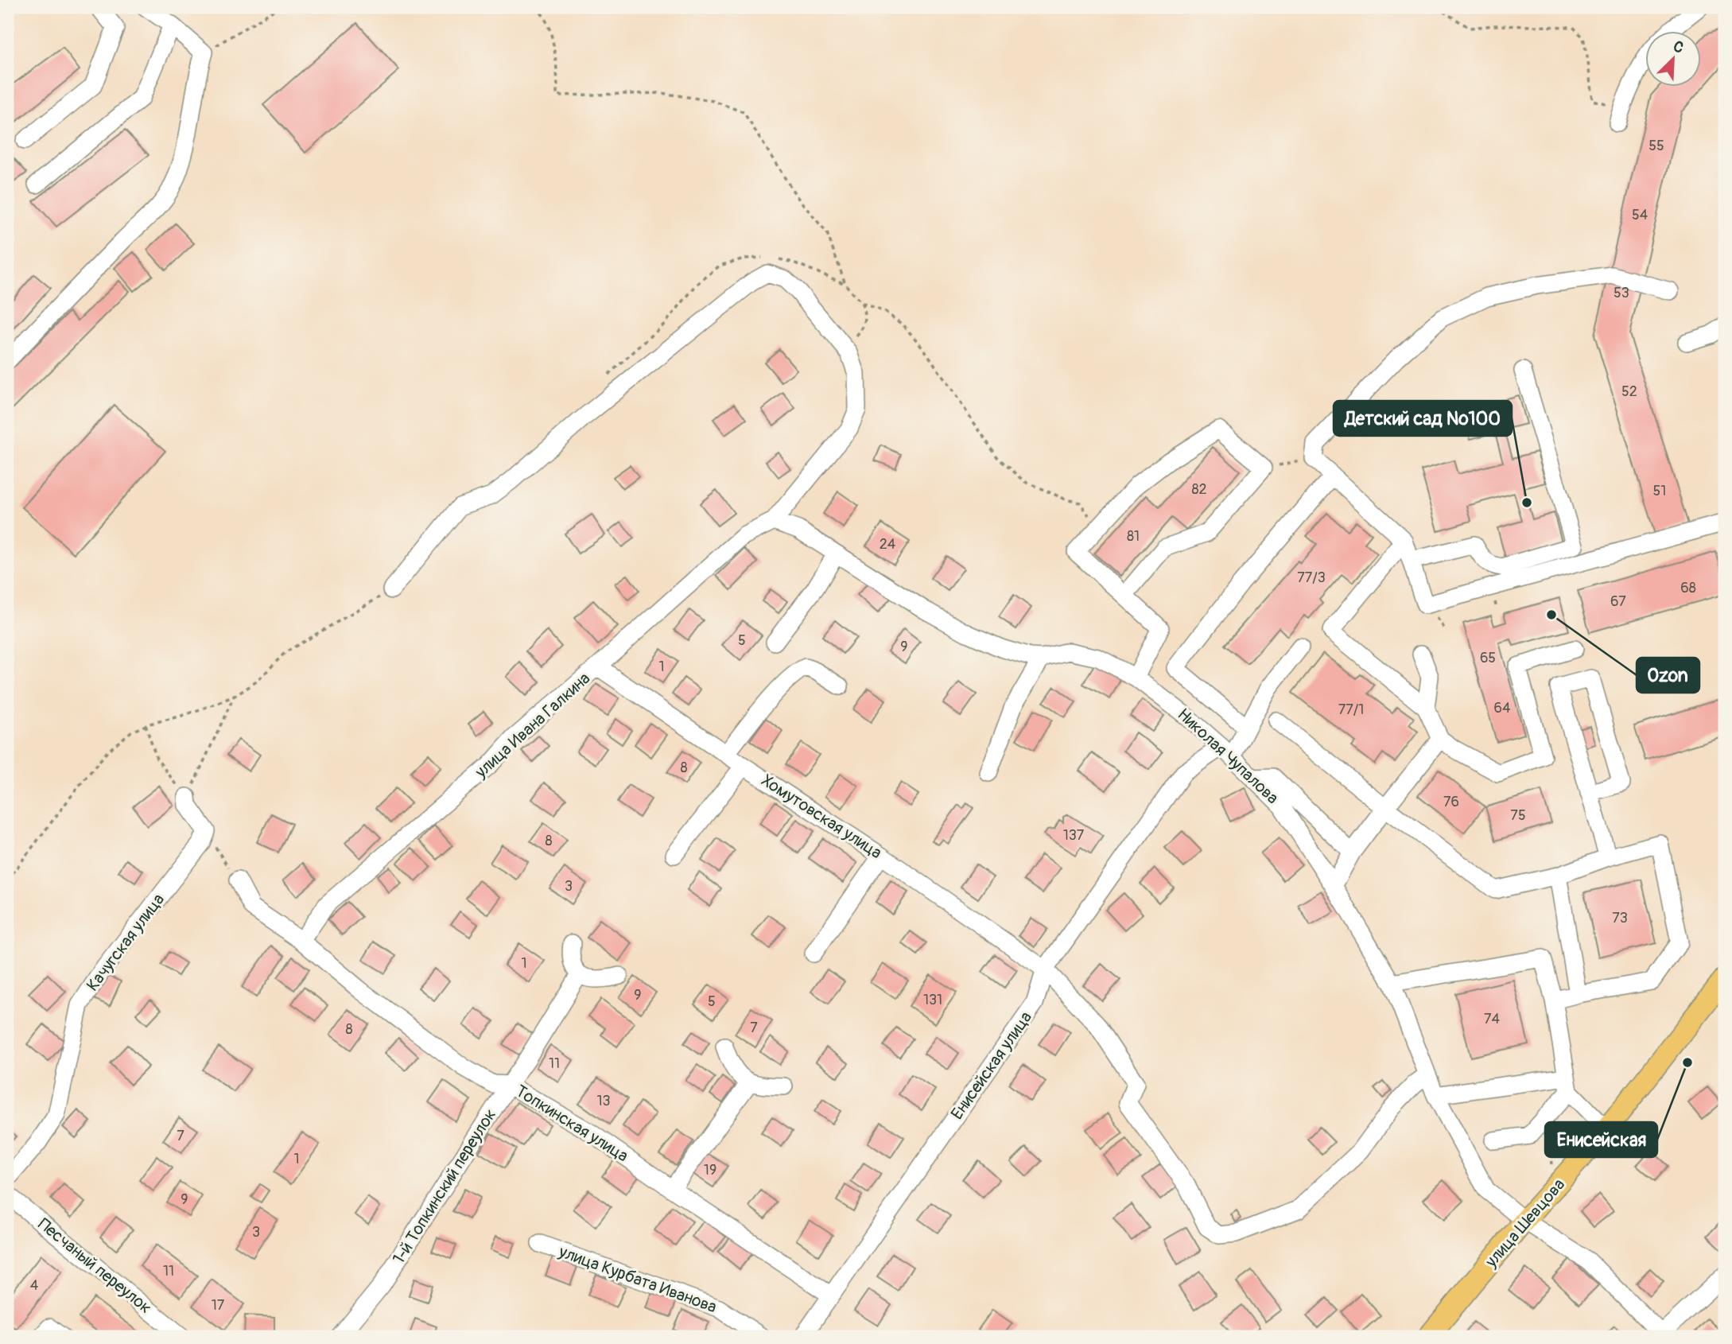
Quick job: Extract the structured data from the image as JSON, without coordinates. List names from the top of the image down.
{
  "streets": {
    "main road": ["улица Шевцова"],
    "street": [
      "улица Ивана Галкина",
      "Николая Чупалова",
      "Хомутовская улица",
      "Качугская улица",
      "Енисейская улица",
      "Топкинская улица",
      "1-й Топкинский переулок",
      "Песчаный переулок",
      "улица Курбата Иванова"
    ]
  },
  "crossings": [
    ["улица Ивана Галкина", "Николая Чупалова"],
    ["улица Ивана Галкина", "Хомутовская улица"],
    ["улица Ивана Галкина", "Топкинская улица"],
    ["Николая Чупалова", "Хомутовская улица"],
    ["Николая Чупалова", "Енисейская улица"],
    ["Николая Чупалова", "улица Шевцова"],
    ["Хомутовская улица", "Енисейская улица"],
    ["Енисейская улица", "Топкинская улица"],
    ["Топкинская улица", "1-й Топкинский переулок"]
  ],
  "places": ["Детский сад №100", "Ozon", "Енисейская"],
  "house_numbers": [
    "55",
    "54",
    "53",
    "52",
    "82",
    "51",
    "81",
    "24",
    "77/3",
    "68",
    "67",
    "5",
    "9",
    "65",
    "1",
    "64",
    "77/1",
    "8",
    "76",
    "75",
    "137",
    "8",
    "3",
    "73",
    "1",
    "9",
    "131",
    "5",
    "74",
    "7",
    "8",
    "11",
    "13",
    "7",
    "1",
    "19",
    "9",
    "3",
    "11",
    "4",
    "17"
  ],
  "north": "top right"
}
